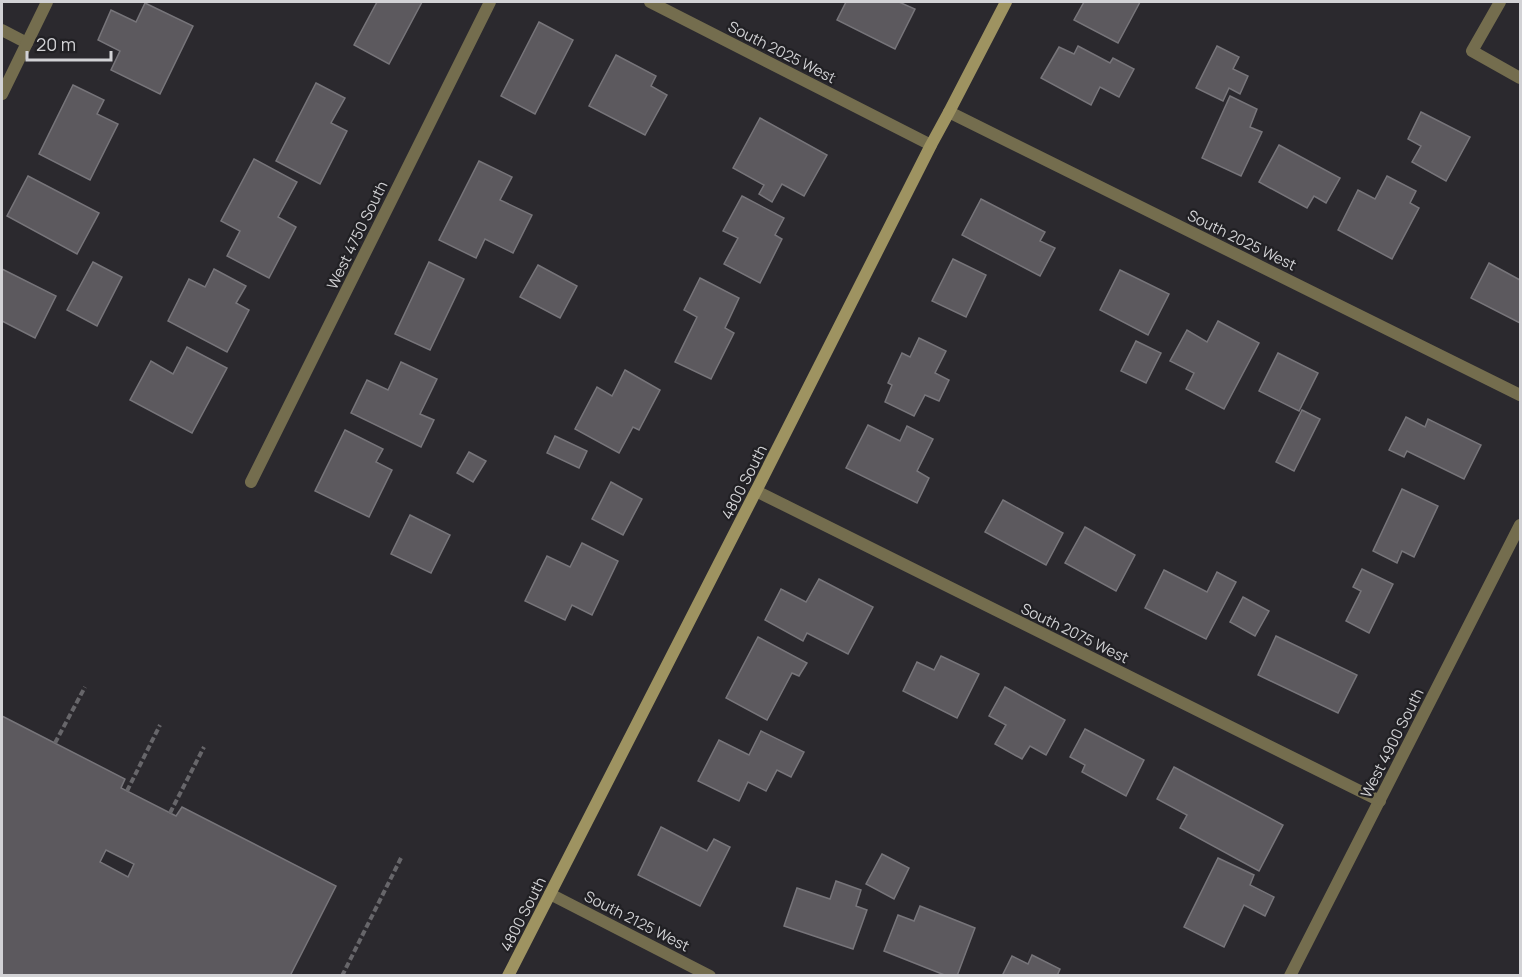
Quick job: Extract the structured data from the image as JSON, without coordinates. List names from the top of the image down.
{
  "streets": {
    "main road": ["4800 South"],
    "street": [
      "South 2025 West",
      "West 4750 South",
      "South 2075 West",
      "West 4900 South",
      "South 2125 West"
    ]
  },
  "crossings": [
    ["South 2025 West", "4800 South"],
    ["4800 South", "South 2075 West"],
    ["4800 South", "South 2125 West"],
    ["South 2075 West", "West 4900 South"]
  ],
  "scale_bar": "20 m"
}
